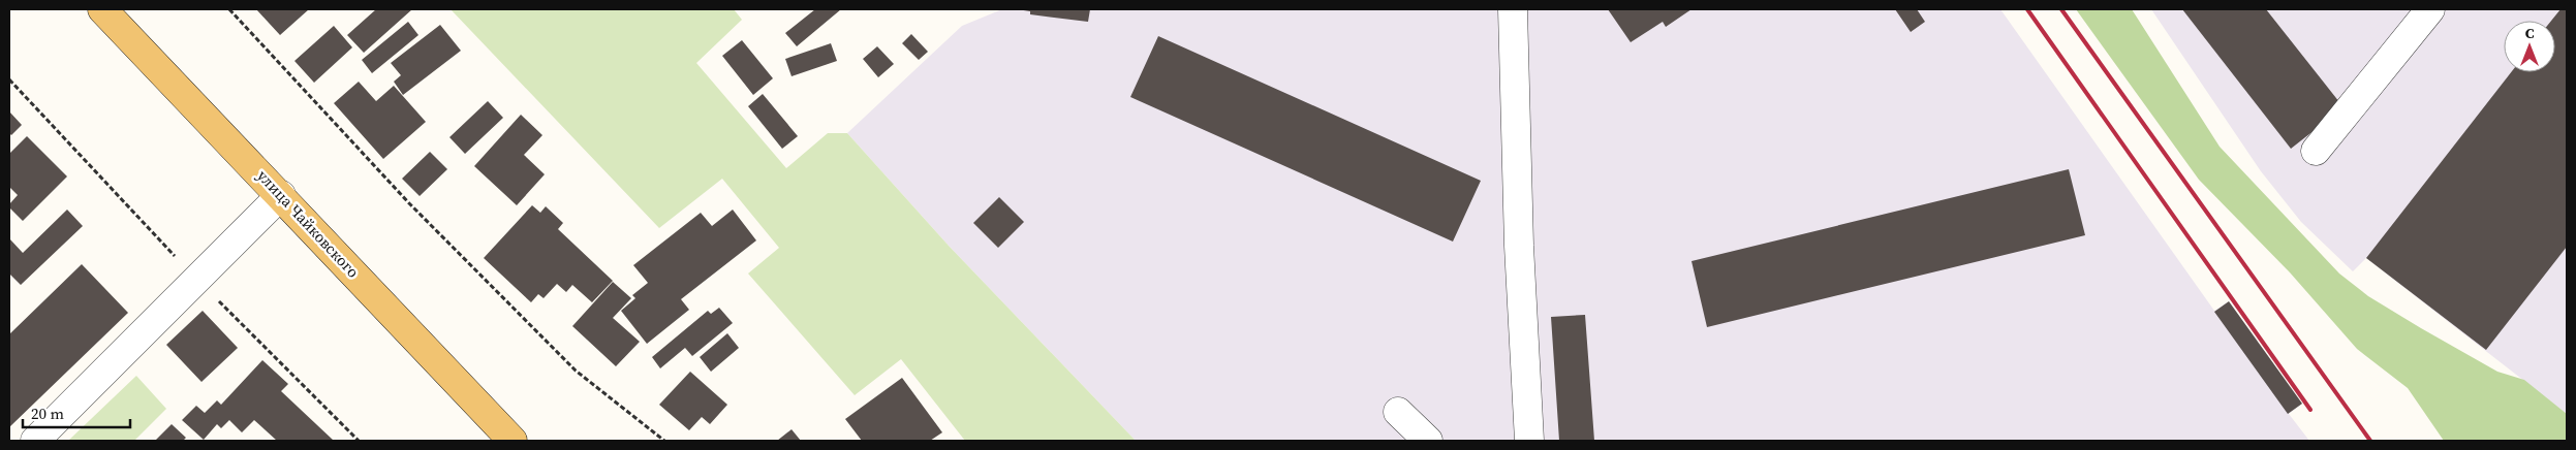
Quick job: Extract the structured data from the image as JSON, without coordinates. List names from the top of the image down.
{
  "streets": {
    "main road": ["улица Чайковского"]
  },
  "scale_bar": "20 m",
  "north": "top"
}
